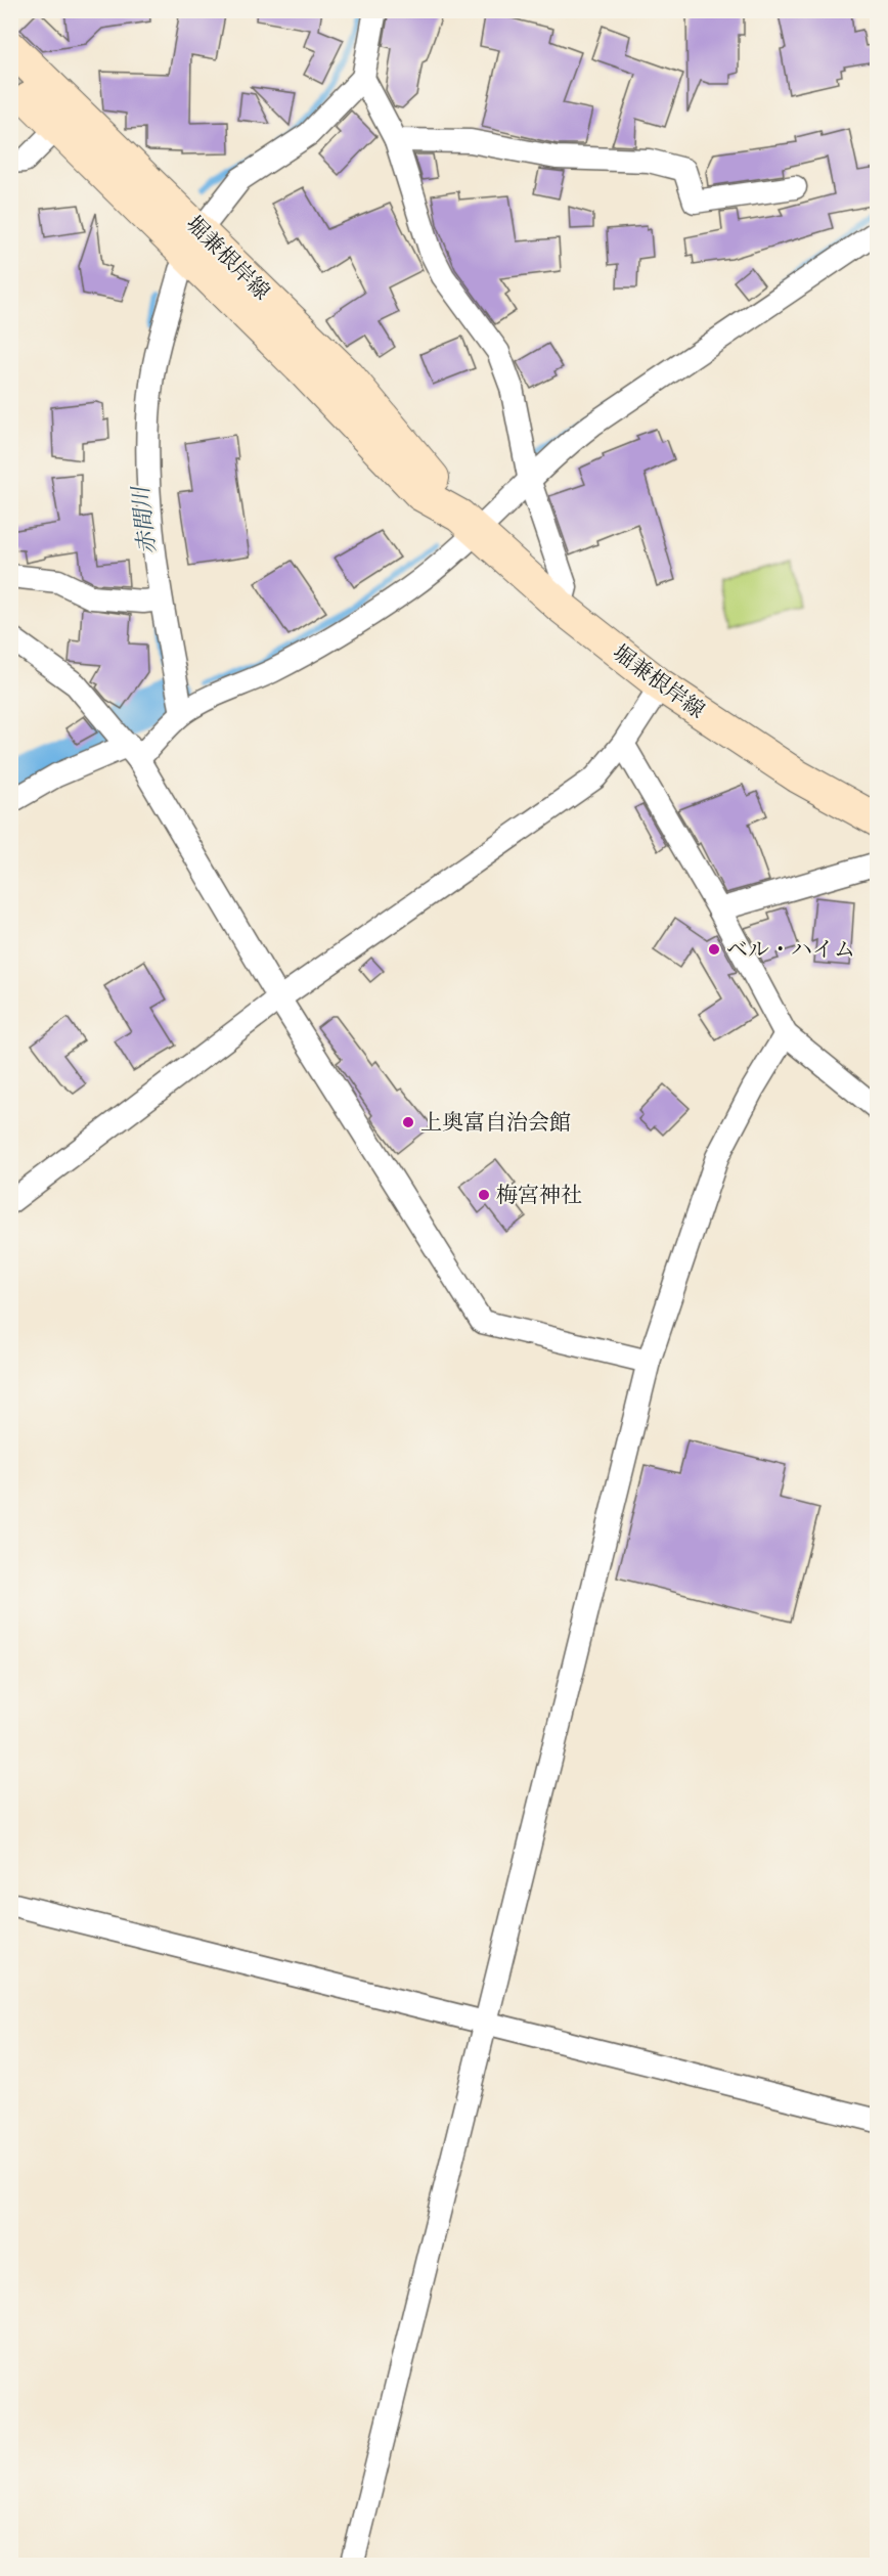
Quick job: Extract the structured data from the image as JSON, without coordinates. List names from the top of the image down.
{
  "streets": {
    "main road": ["堀兼根岸線"]
  },
  "water": ["赤間川"],
  "places": ["ベル・ハイム", "上奥富自治会館", "梅宮神社"]
}
